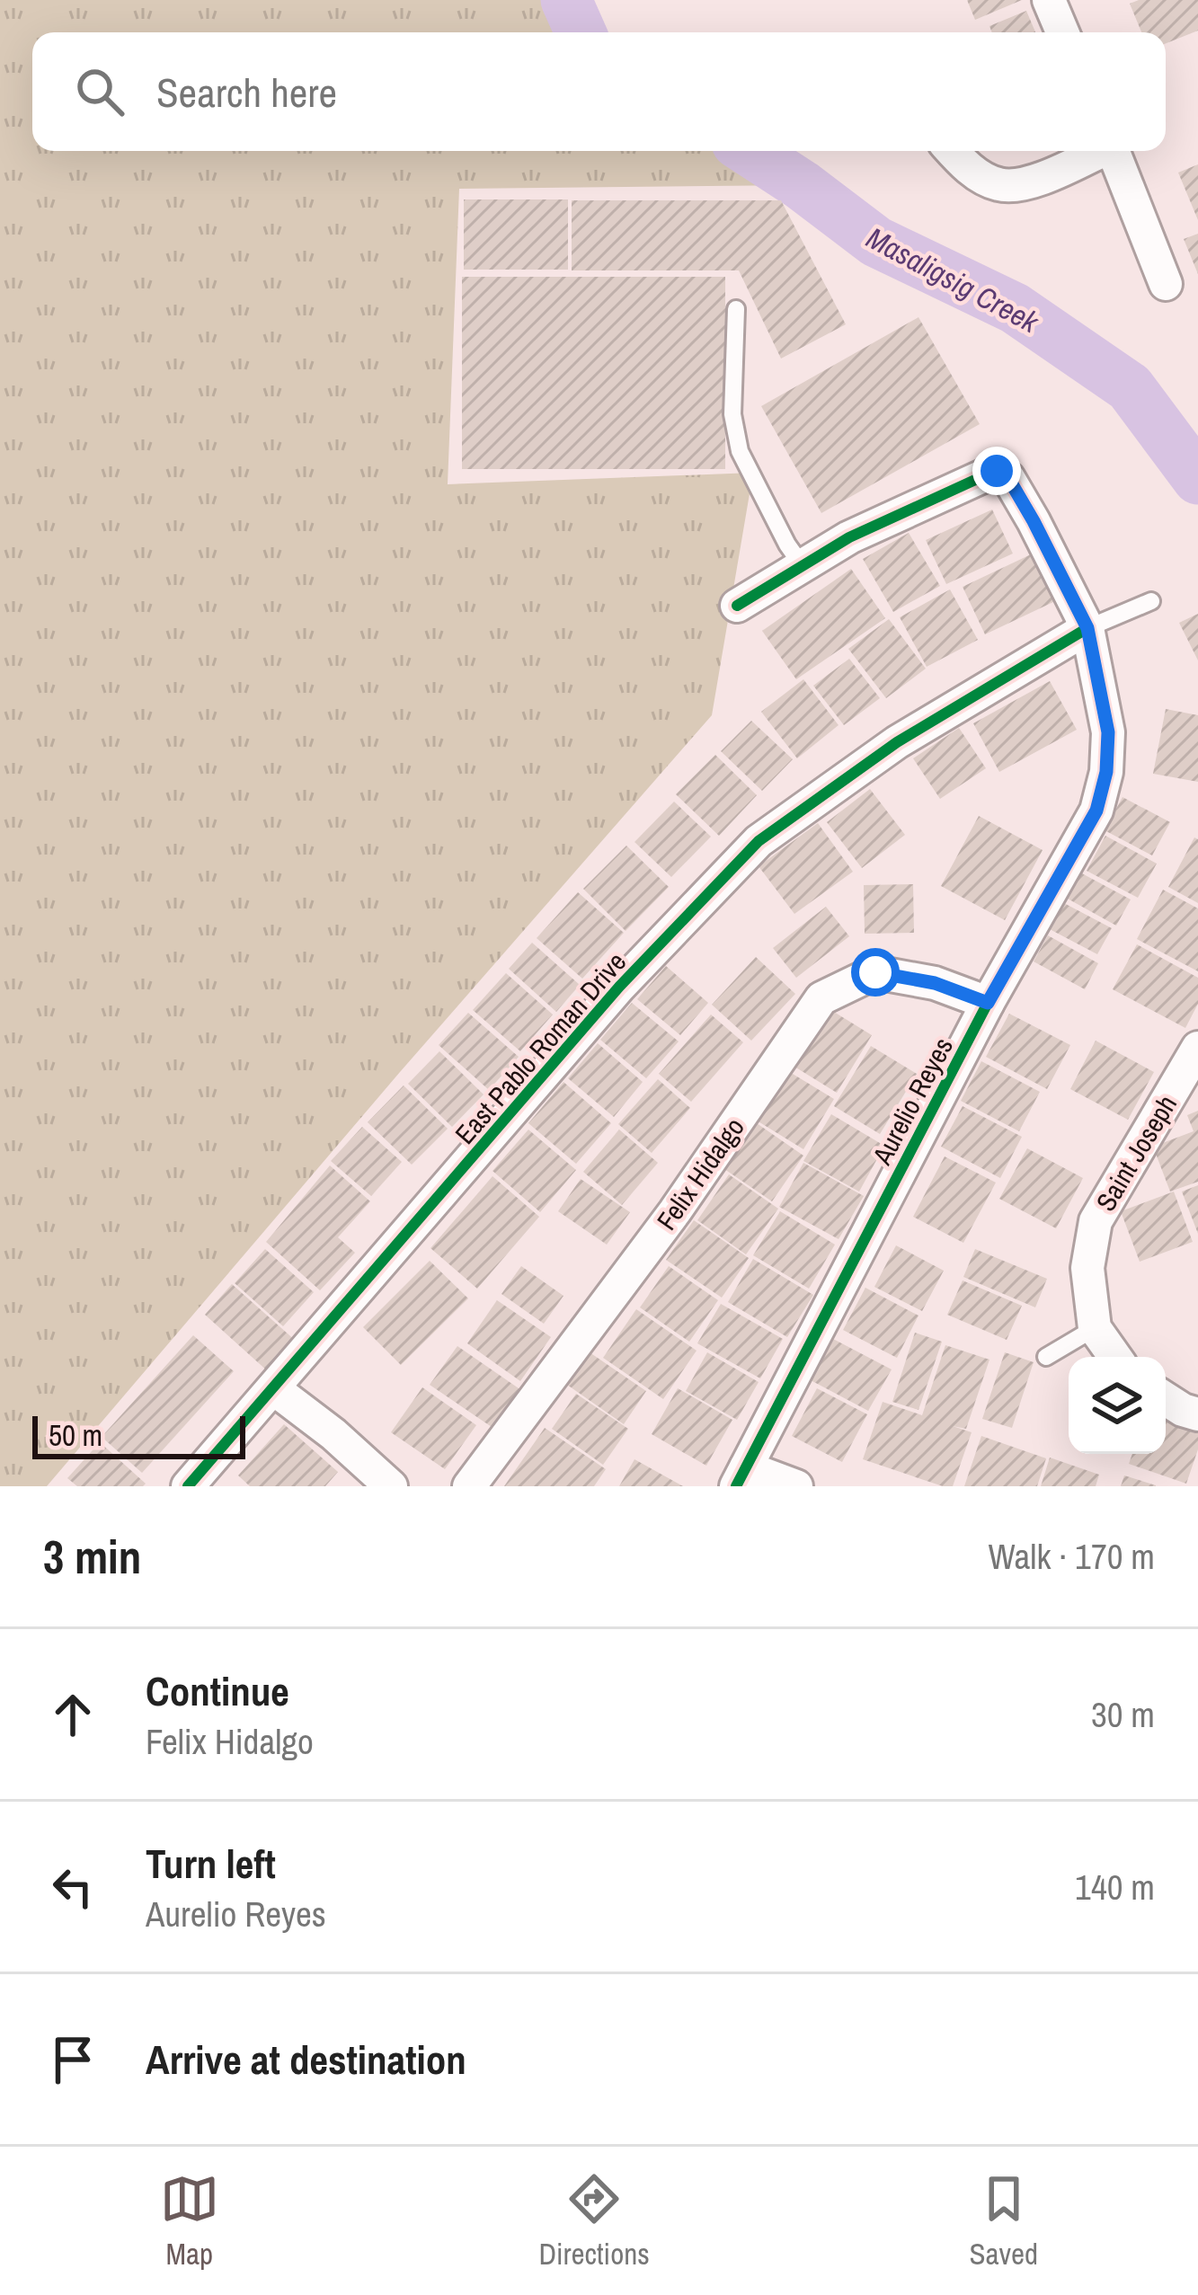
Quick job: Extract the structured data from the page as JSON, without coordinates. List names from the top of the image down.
{
  "streets": {
    "street": [
      "East Pablo Roman Drive",
      "Aurelio Reyes",
      "Saint Joseph",
      "Felix Hidalgo"
    ]
  },
  "crossings": [
    ["East Pablo Roman Drive", "Aurelio Reyes"],
    ["Aurelio Reyes", "Felix Hidalgo"]
  ],
  "water": ["Masaligsig Creek"],
  "scale_bar": "50 m",
  "page": {
    "search": "Search here",
    "scale": "50 m",
    "heading": ["3 min", "Walk · 170 m"],
    "list": [
      ["Continue", "Felix Hidalgo", "30 m"],
      ["Turn left", "Aurelio Reyes", "140 m"],
      "Arrive at destination"
    ],
    "nav": ["Map", "Directions", "Saved"]
  }
}
